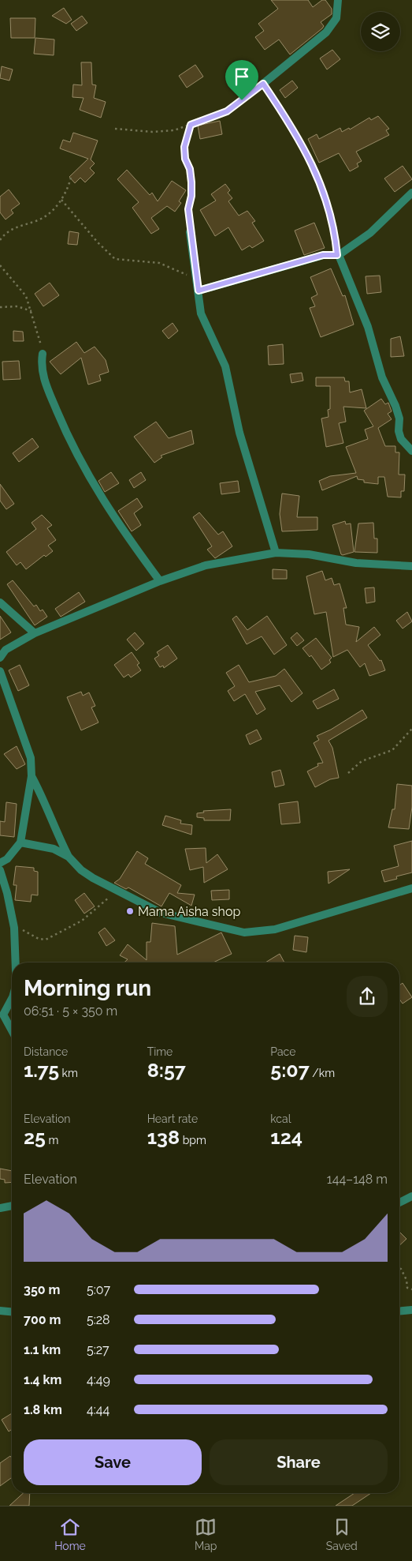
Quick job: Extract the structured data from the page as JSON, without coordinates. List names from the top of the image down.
{
  "places": ["Mama Aisha shop"],
  "page": {
    "heading": ["Morning run", "06:51 · 5 × 350 m"],
    "stats": [
      ["Distance", "1.75 km"],
      ["Time", "8:57"],
      ["Pace", "5:07 /km"],
      ["Elevation", "25 m"],
      ["Heart rate", "138 bpm"],
      ["kcal", "124"]
    ],
    "chart": ["Elevation", "144–148 m"],
    "list": [
      {
        "name": "350 m",
        "note": "5:07"
      },
      {
        "name": "700 m",
        "note": "5:28"
      },
      {
        "name": "1.1 km",
        "note": "5:27"
      },
      {
        "name": "1.4 km",
        "note": "4:49"
      },
      {
        "name": "1.8 km",
        "note": "4:44"
      }
    ],
    "buttons": ["Save", "Share"],
    "tabs": ["Home", "Map", "Saved"]
  }
}
